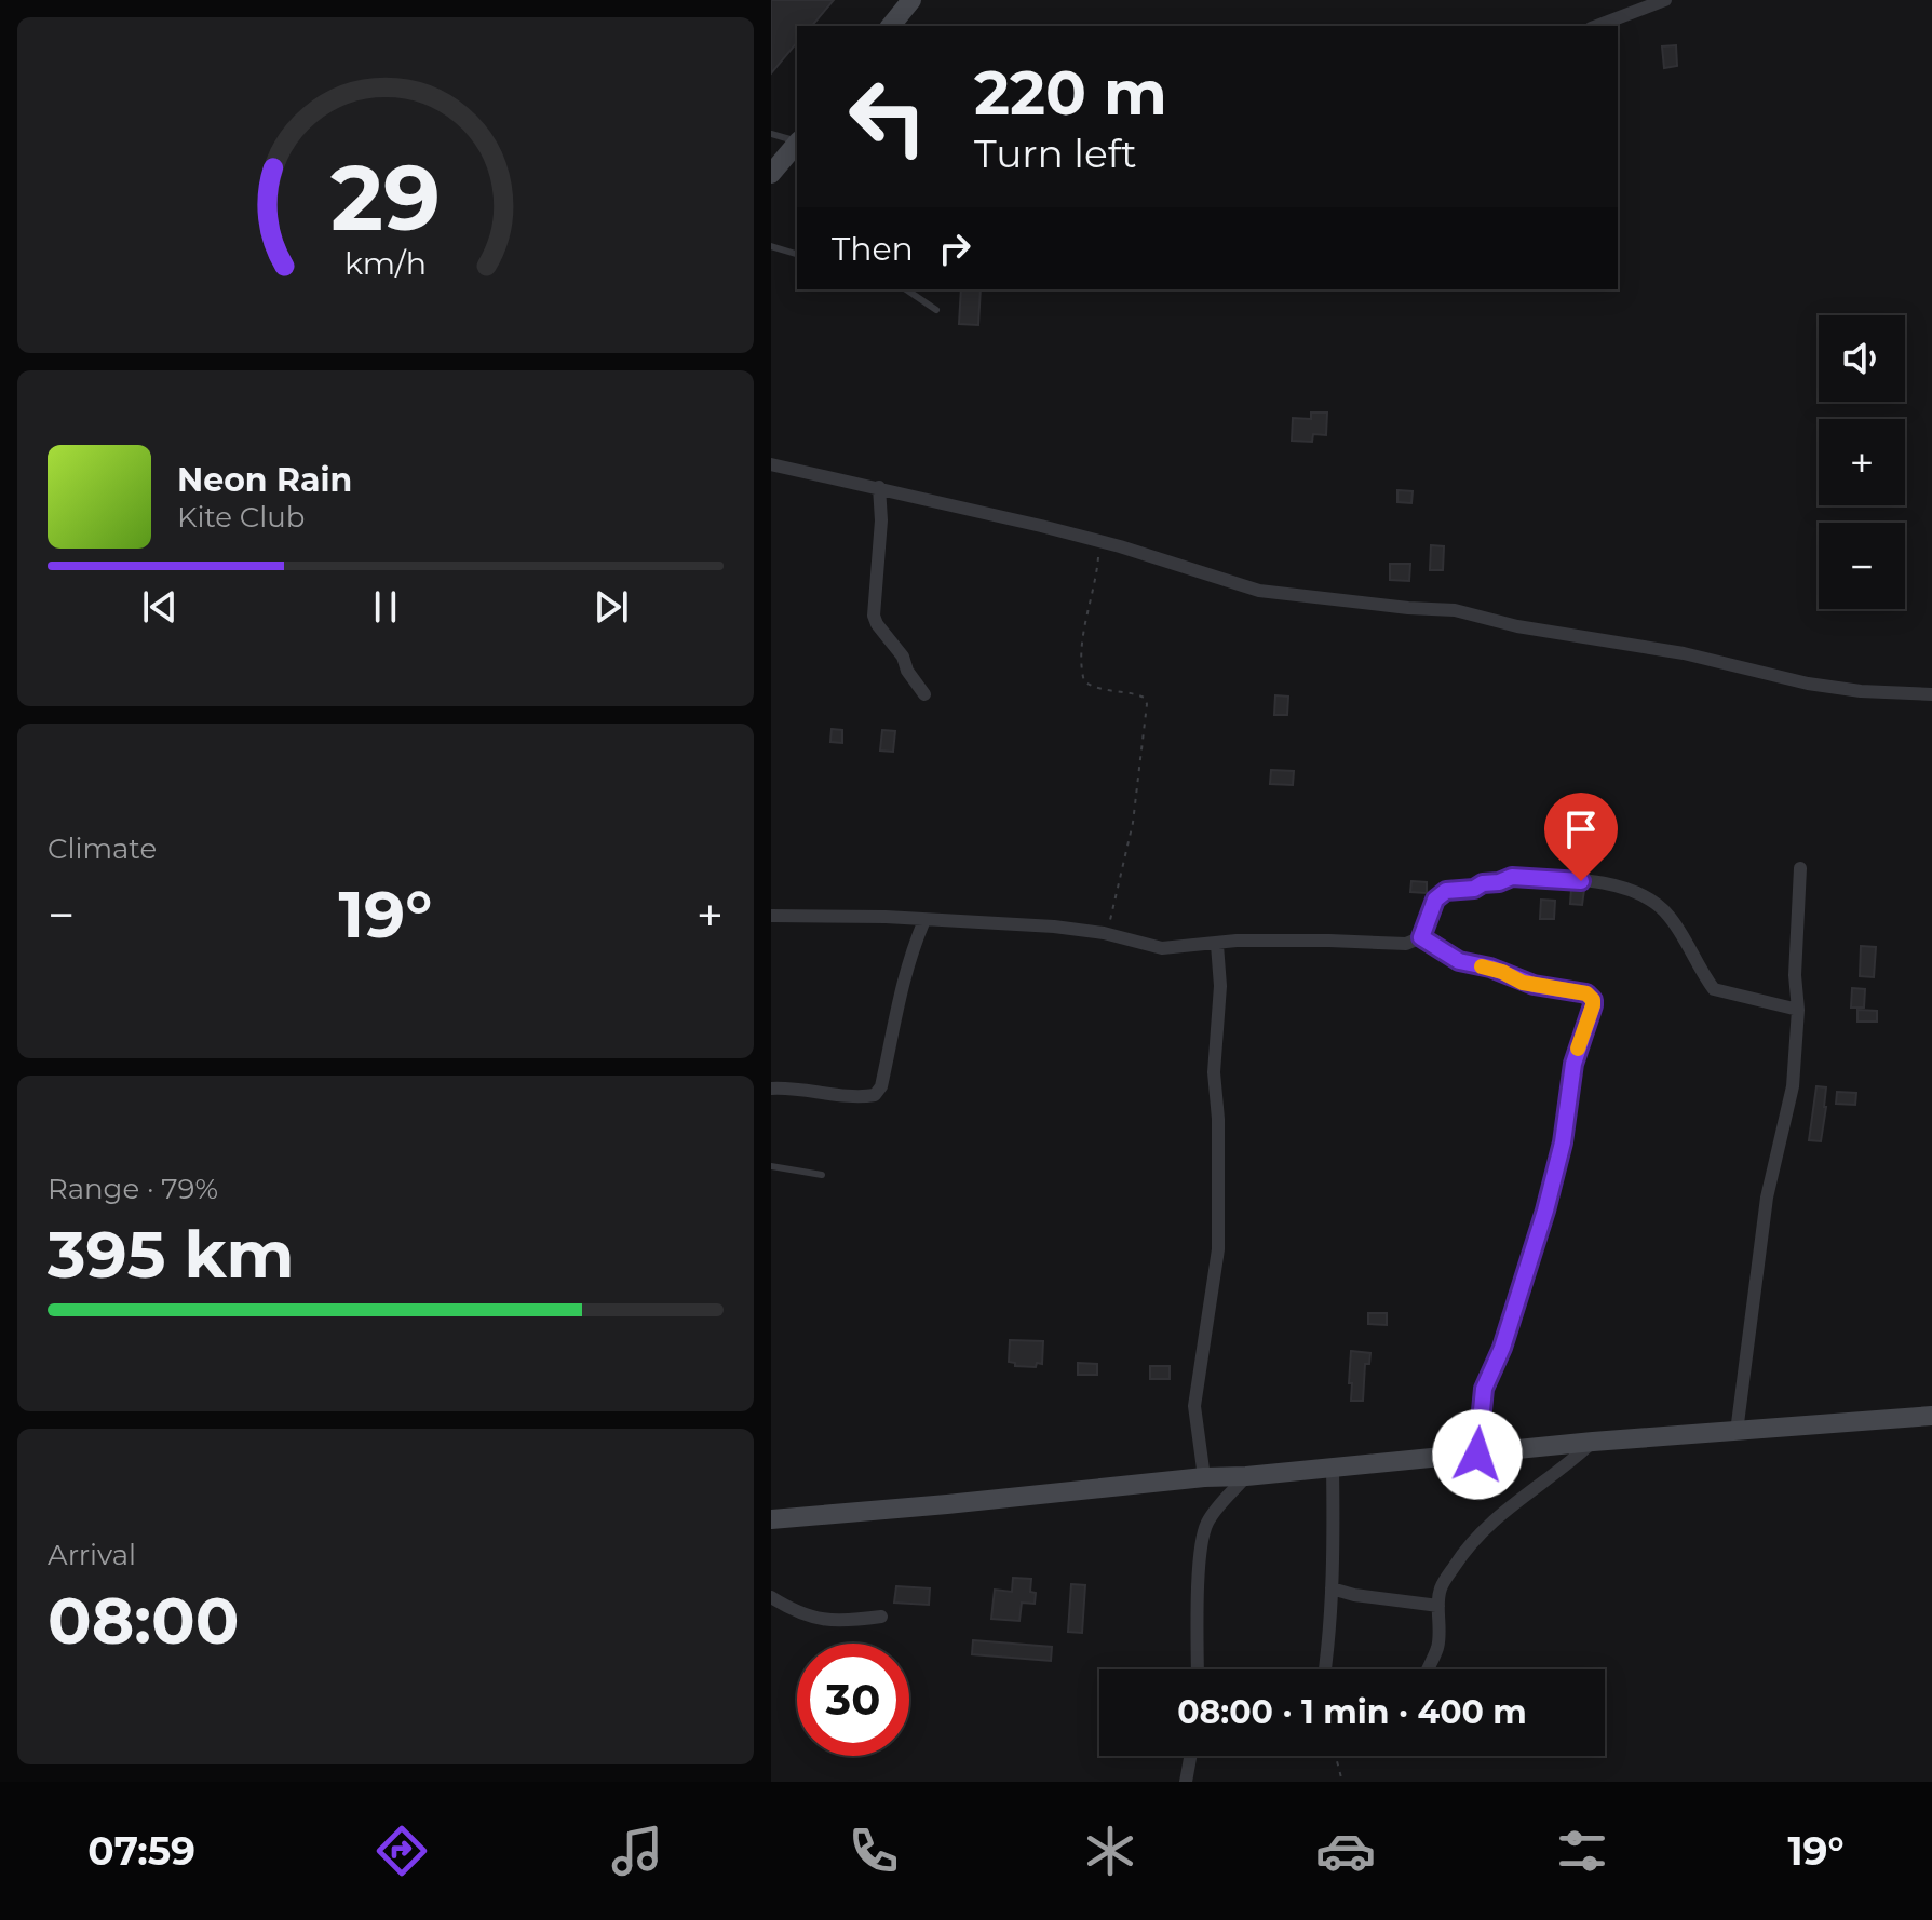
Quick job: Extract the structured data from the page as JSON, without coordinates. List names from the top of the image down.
{
  "page": {
    "turn": ["220 m", "Turn left"],
    "then": "Then",
    "map_buttons": ["+", "−"],
    "song": ["Neon Rain", "Kite Club"],
    "tile": [
      "Climate",
      ["Range · 79%", "395 km"],
      ["Arrival", "08:00"]
    ],
    "heat": ["−", "19°", "+"],
    "limit": "30",
    "trip": "08:00 · 1 min · 400 m",
    "tabs": ["07:59", "19°"],
    "gauge": ["29", "km/h"]
  }
}
